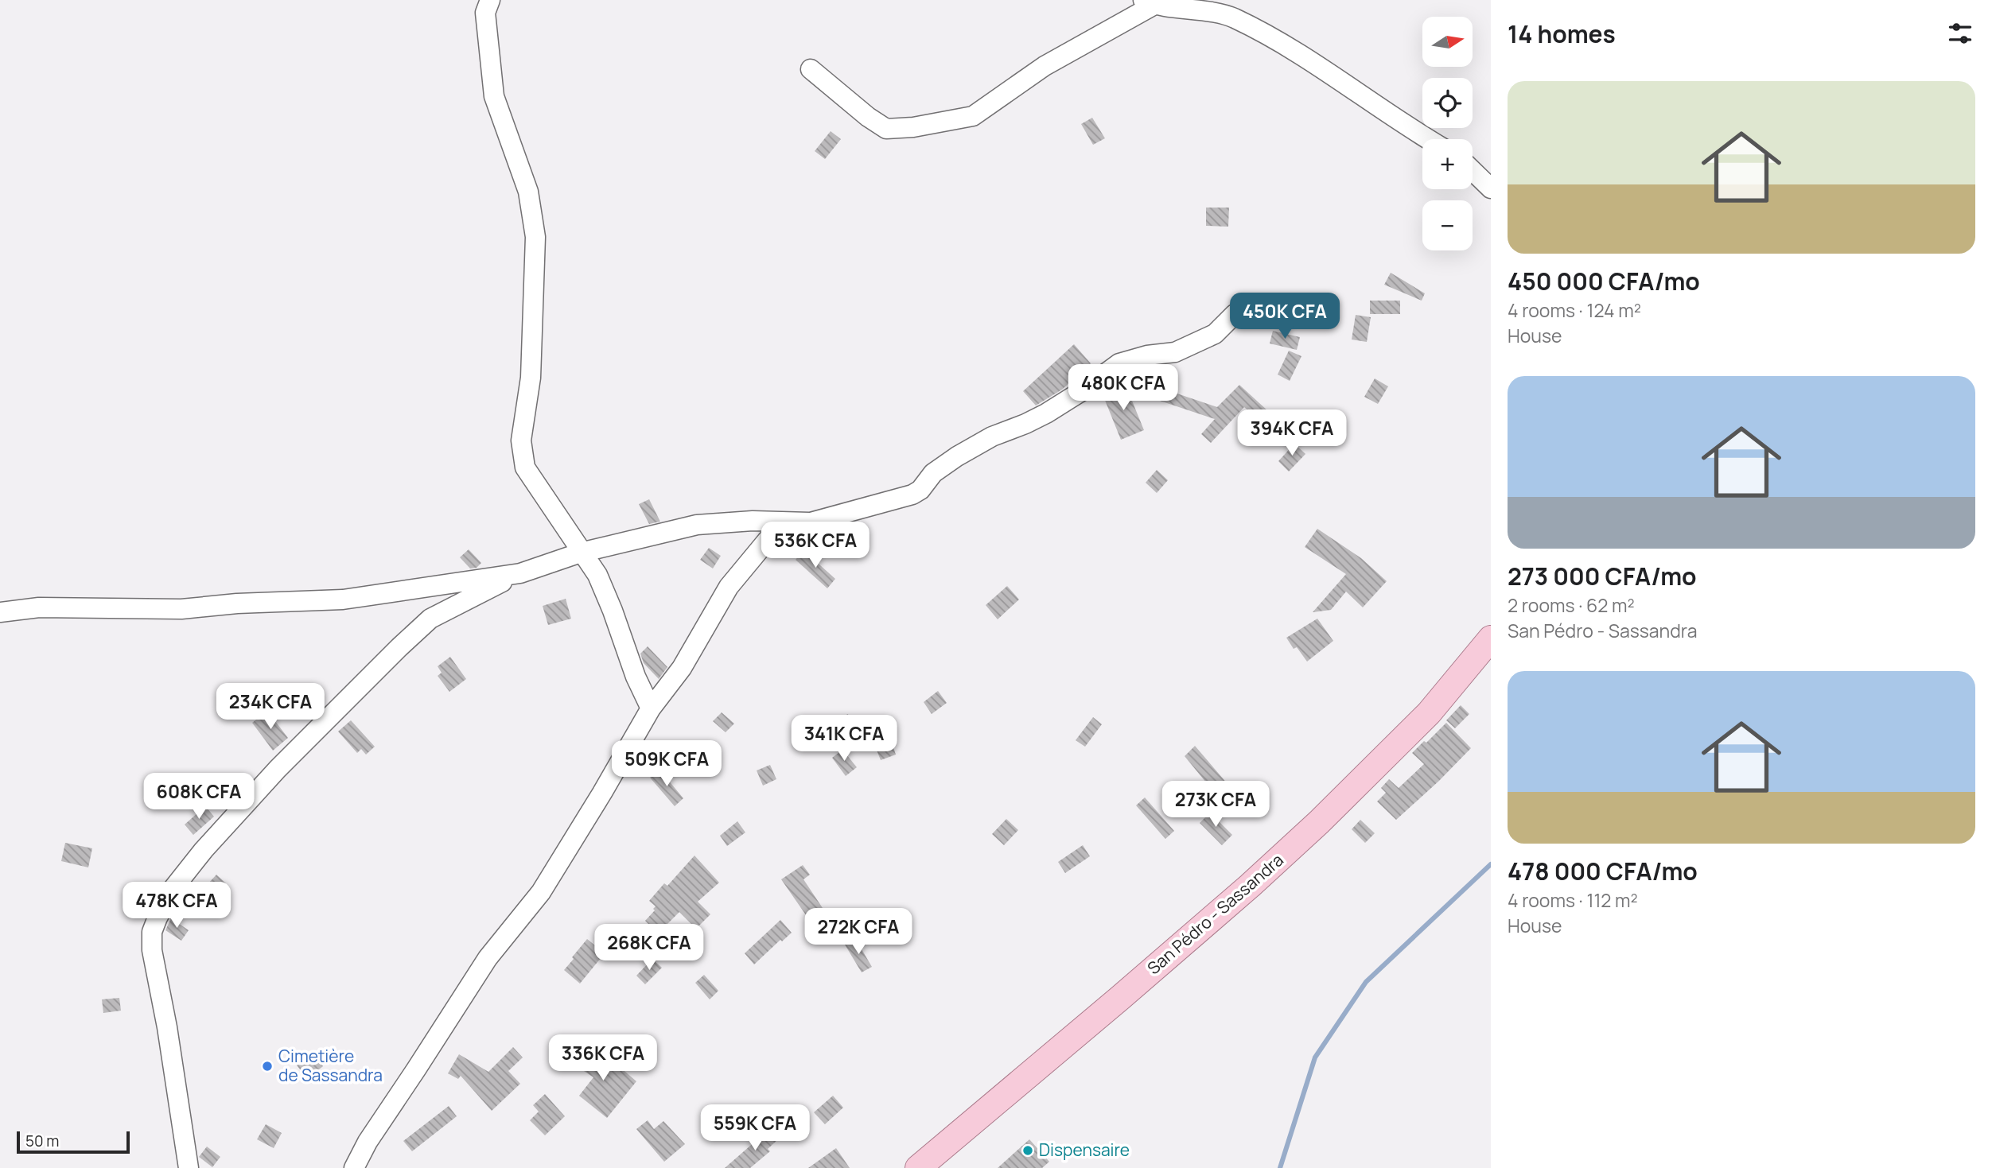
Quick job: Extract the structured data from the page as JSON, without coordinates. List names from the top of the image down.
{
  "streets": {
    "main road": ["San Pédro - Sassandra"]
  },
  "places": ["Cimetière de Sassandra", "Dispensaire"],
  "scale_bar": "50 m",
  "north": "right",
  "page": {
    "heading": "14 homes",
    "map_buttons": ["+", "−"],
    "list": [
      {
        "name": "450 000 CFA/mo",
        "note": "4 rooms · 124 m² · House"
      },
      {
        "name": "273 000 CFA/mo",
        "note": "2 rooms · 62 m² · San Pédro - Sassandra"
      },
      {
        "name": "478 000 CFA/mo",
        "note": "4 rooms · 112 m² · House"
      }
    ],
    "price": [
      "450K CFA",
      "480K CFA",
      "394K CFA",
      "536K CFA",
      "234K CFA",
      "341K CFA",
      "509K CFA",
      "608K CFA",
      "273K CFA",
      "478K CFA",
      "272K CFA",
      "268K CFA",
      "336K CFA",
      "559K CFA"
    ],
    "scale": "50 m"
  }
}
